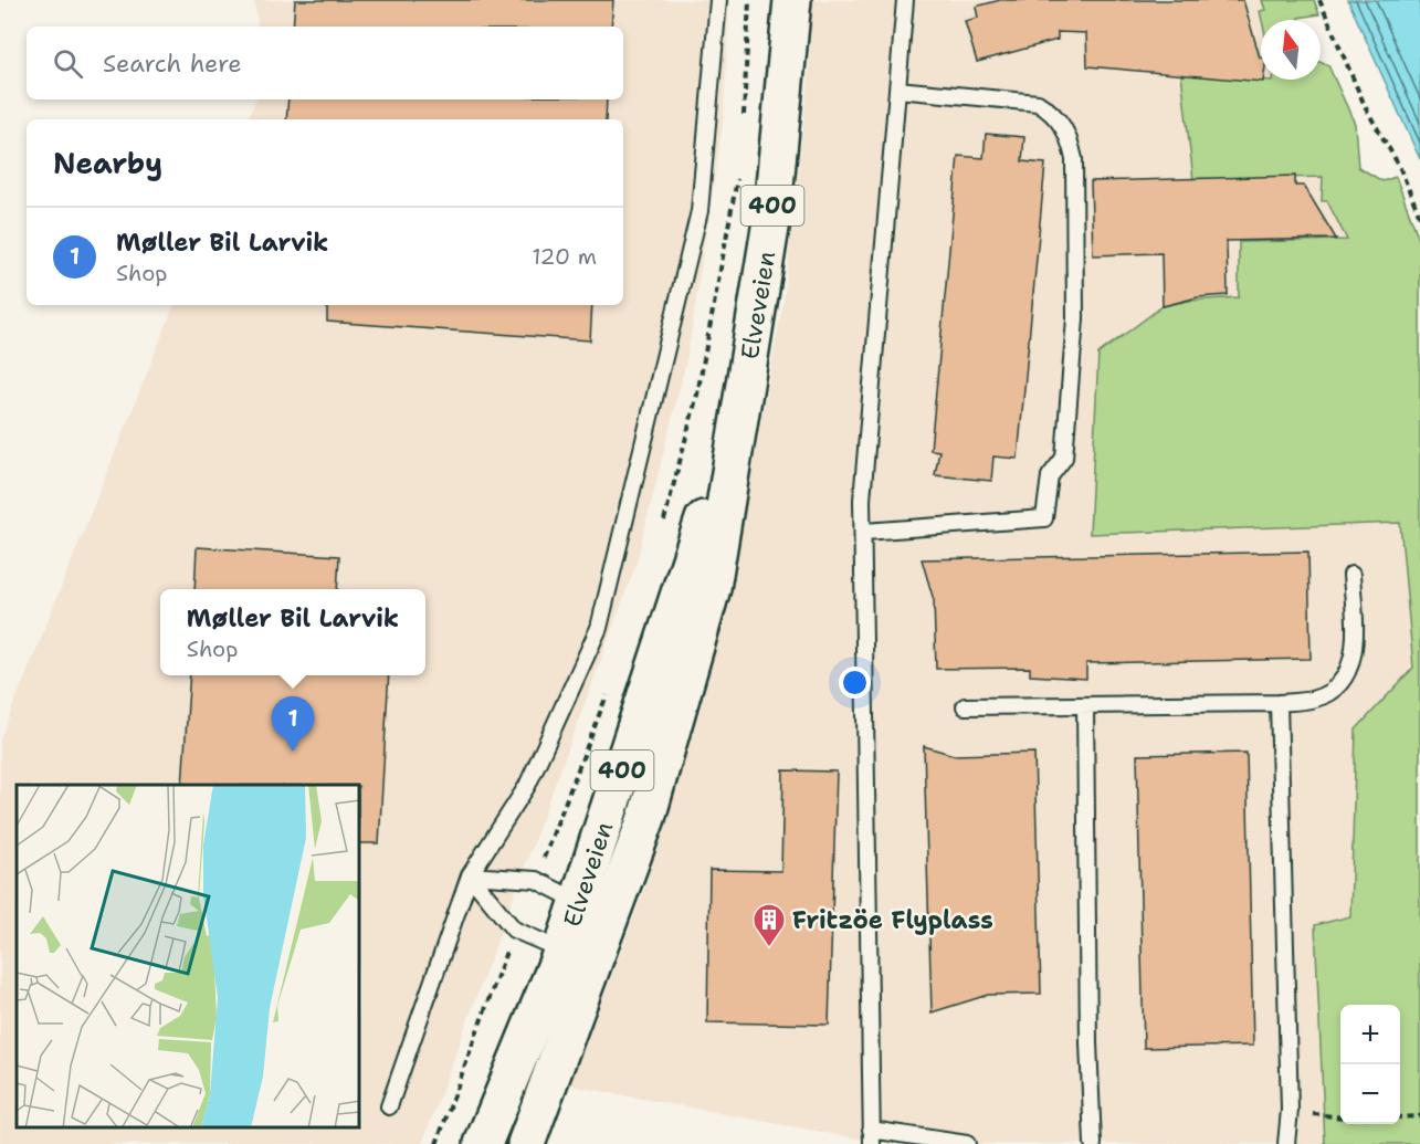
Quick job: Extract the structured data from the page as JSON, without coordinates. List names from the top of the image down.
{
  "streets": {
    "highway": ["400", "Elveveien"]
  },
  "places": {
    "building": ["Fritzöe Flyplass"]
  },
  "north": "top",
  "page": {
    "search": "Search here",
    "heading": "Nearby",
    "list": [
      {
        "mark": "1",
        "name": "Møller Bil Larvik",
        "note": "Shop",
        "value": "120 m"
      }
    ],
    "popup": ["Møller Bil Larvik", "Shop"],
    "pins": "1",
    "map_buttons": ["+", "−"]
  }
}
